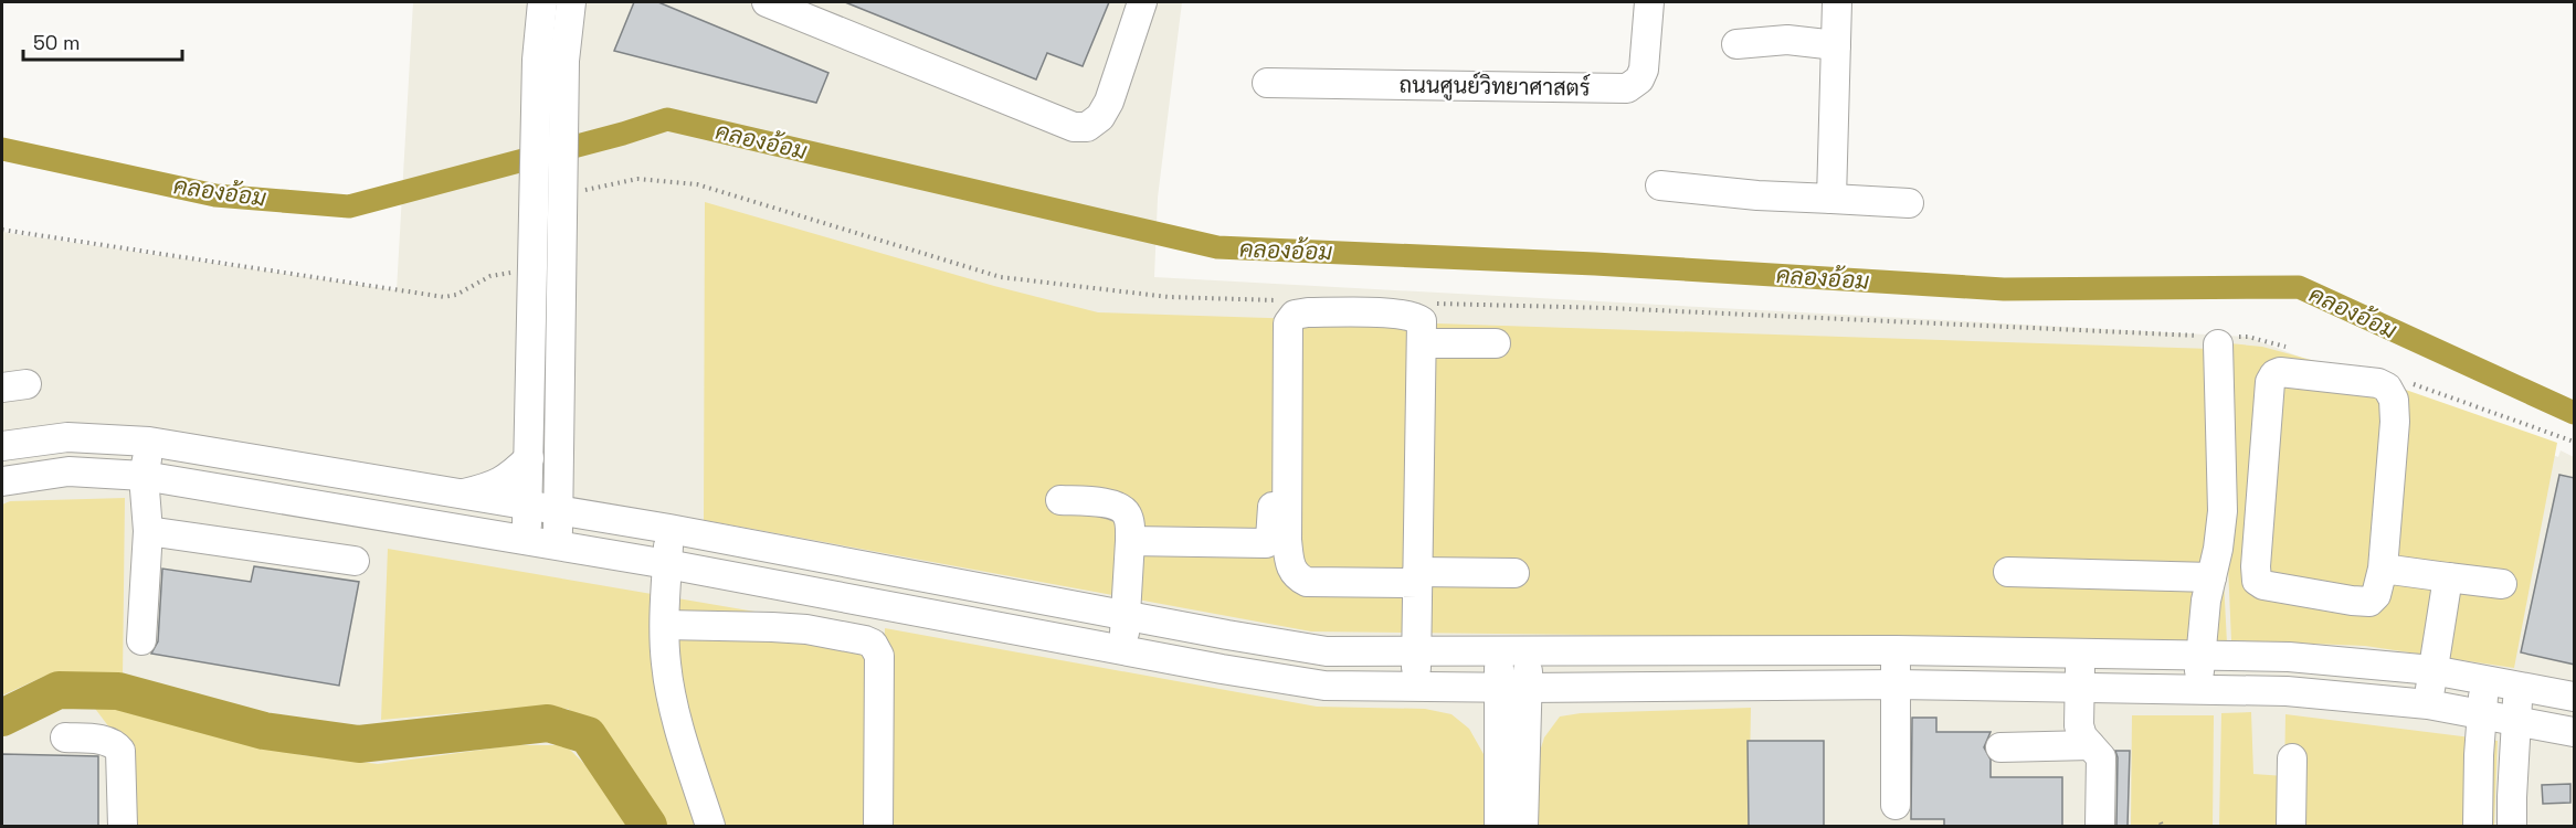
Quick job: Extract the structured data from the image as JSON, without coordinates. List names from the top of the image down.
{
  "streets": {
    "street": ["ถนนศูนย์วิทยาศาสตร์"]
  },
  "water": ["คลองอ้อม"],
  "scale_bar": "50 m"
}
